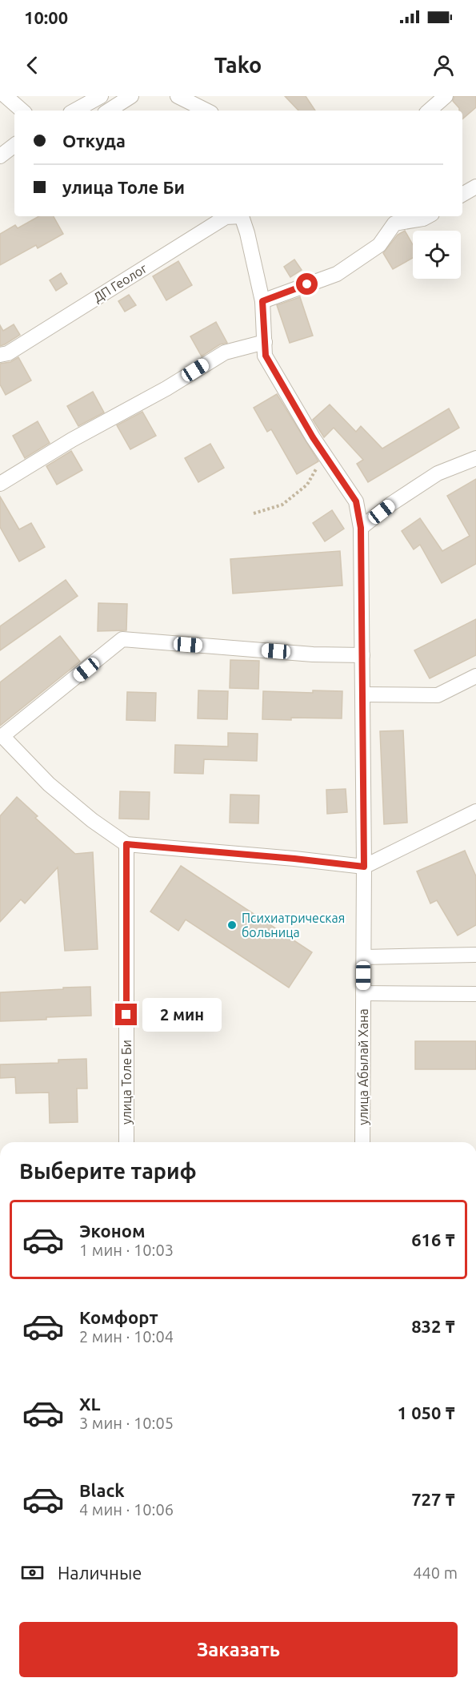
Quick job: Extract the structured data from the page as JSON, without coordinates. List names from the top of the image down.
{
  "streets": {
    "street": ["ДП Геолог", "улица Абылай Хана", "улица Толе Би"]
  },
  "places": ["Психиатрическая больница"],
  "page": {
    "status": "10:00",
    "header": "Tako",
    "banner": ["Откуда", "улица Толе Би"],
    "bubble": "2 мин",
    "heading": "Выберите тариф",
    "list": [
      {
        "name": "Эконом",
        "note": "1 мин · 10:03",
        "value": "616 ₸"
      },
      {
        "name": "Комфорт",
        "note": "2 мин · 10:04",
        "value": "832 ₸"
      },
      {
        "name": "XL",
        "note": "3 мин · 10:05",
        "value": "1 050 ₸"
      },
      {
        "name": "Black",
        "note": "4 мин · 10:06",
        "value": "727 ₸"
      }
    ],
    "pay": ["Наличные", "440 m"],
    "buttons": "Заказать"
  }
}
